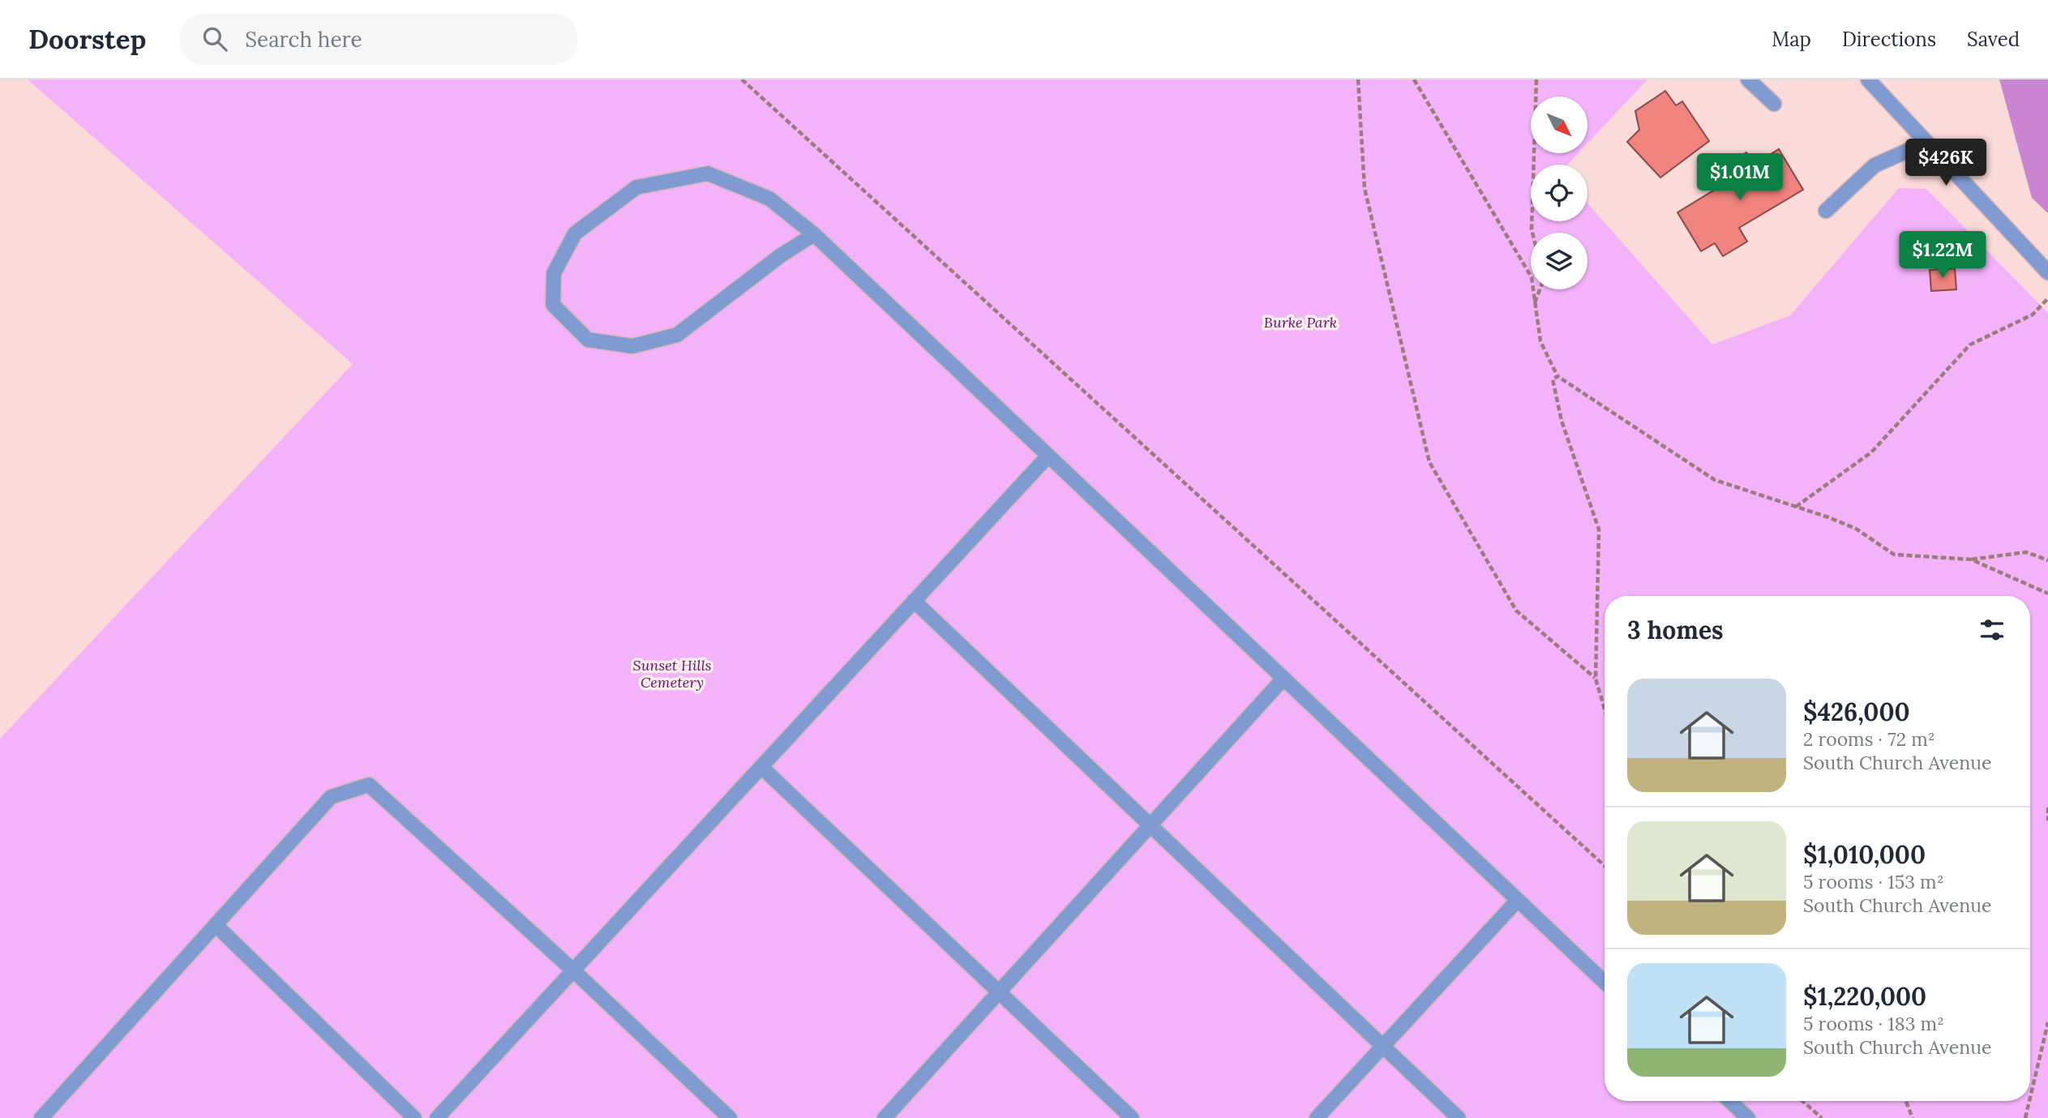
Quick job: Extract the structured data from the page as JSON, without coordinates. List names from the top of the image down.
{
  "parks": ["Burke Park", "Sunset Hills Cemetery"],
  "north": "bottom right",
  "page": {
    "header": "Doorstep",
    "search": "Search here",
    "nav": ["Map", "Directions", "Saved"],
    "price": ["$426K", "$1.01M", "$1.22M"],
    "heading": "3 homes",
    "list": [
      {
        "name": "$426,000",
        "note": "2 rooms · 72 m² · South Church Avenue"
      },
      {
        "name": "$1,010,000",
        "note": "5 rooms · 153 m² · South Church Avenue"
      },
      {
        "name": "$1,220,000",
        "note": "5 rooms · 183 m² · South Church Avenue"
      }
    ]
  }
}
